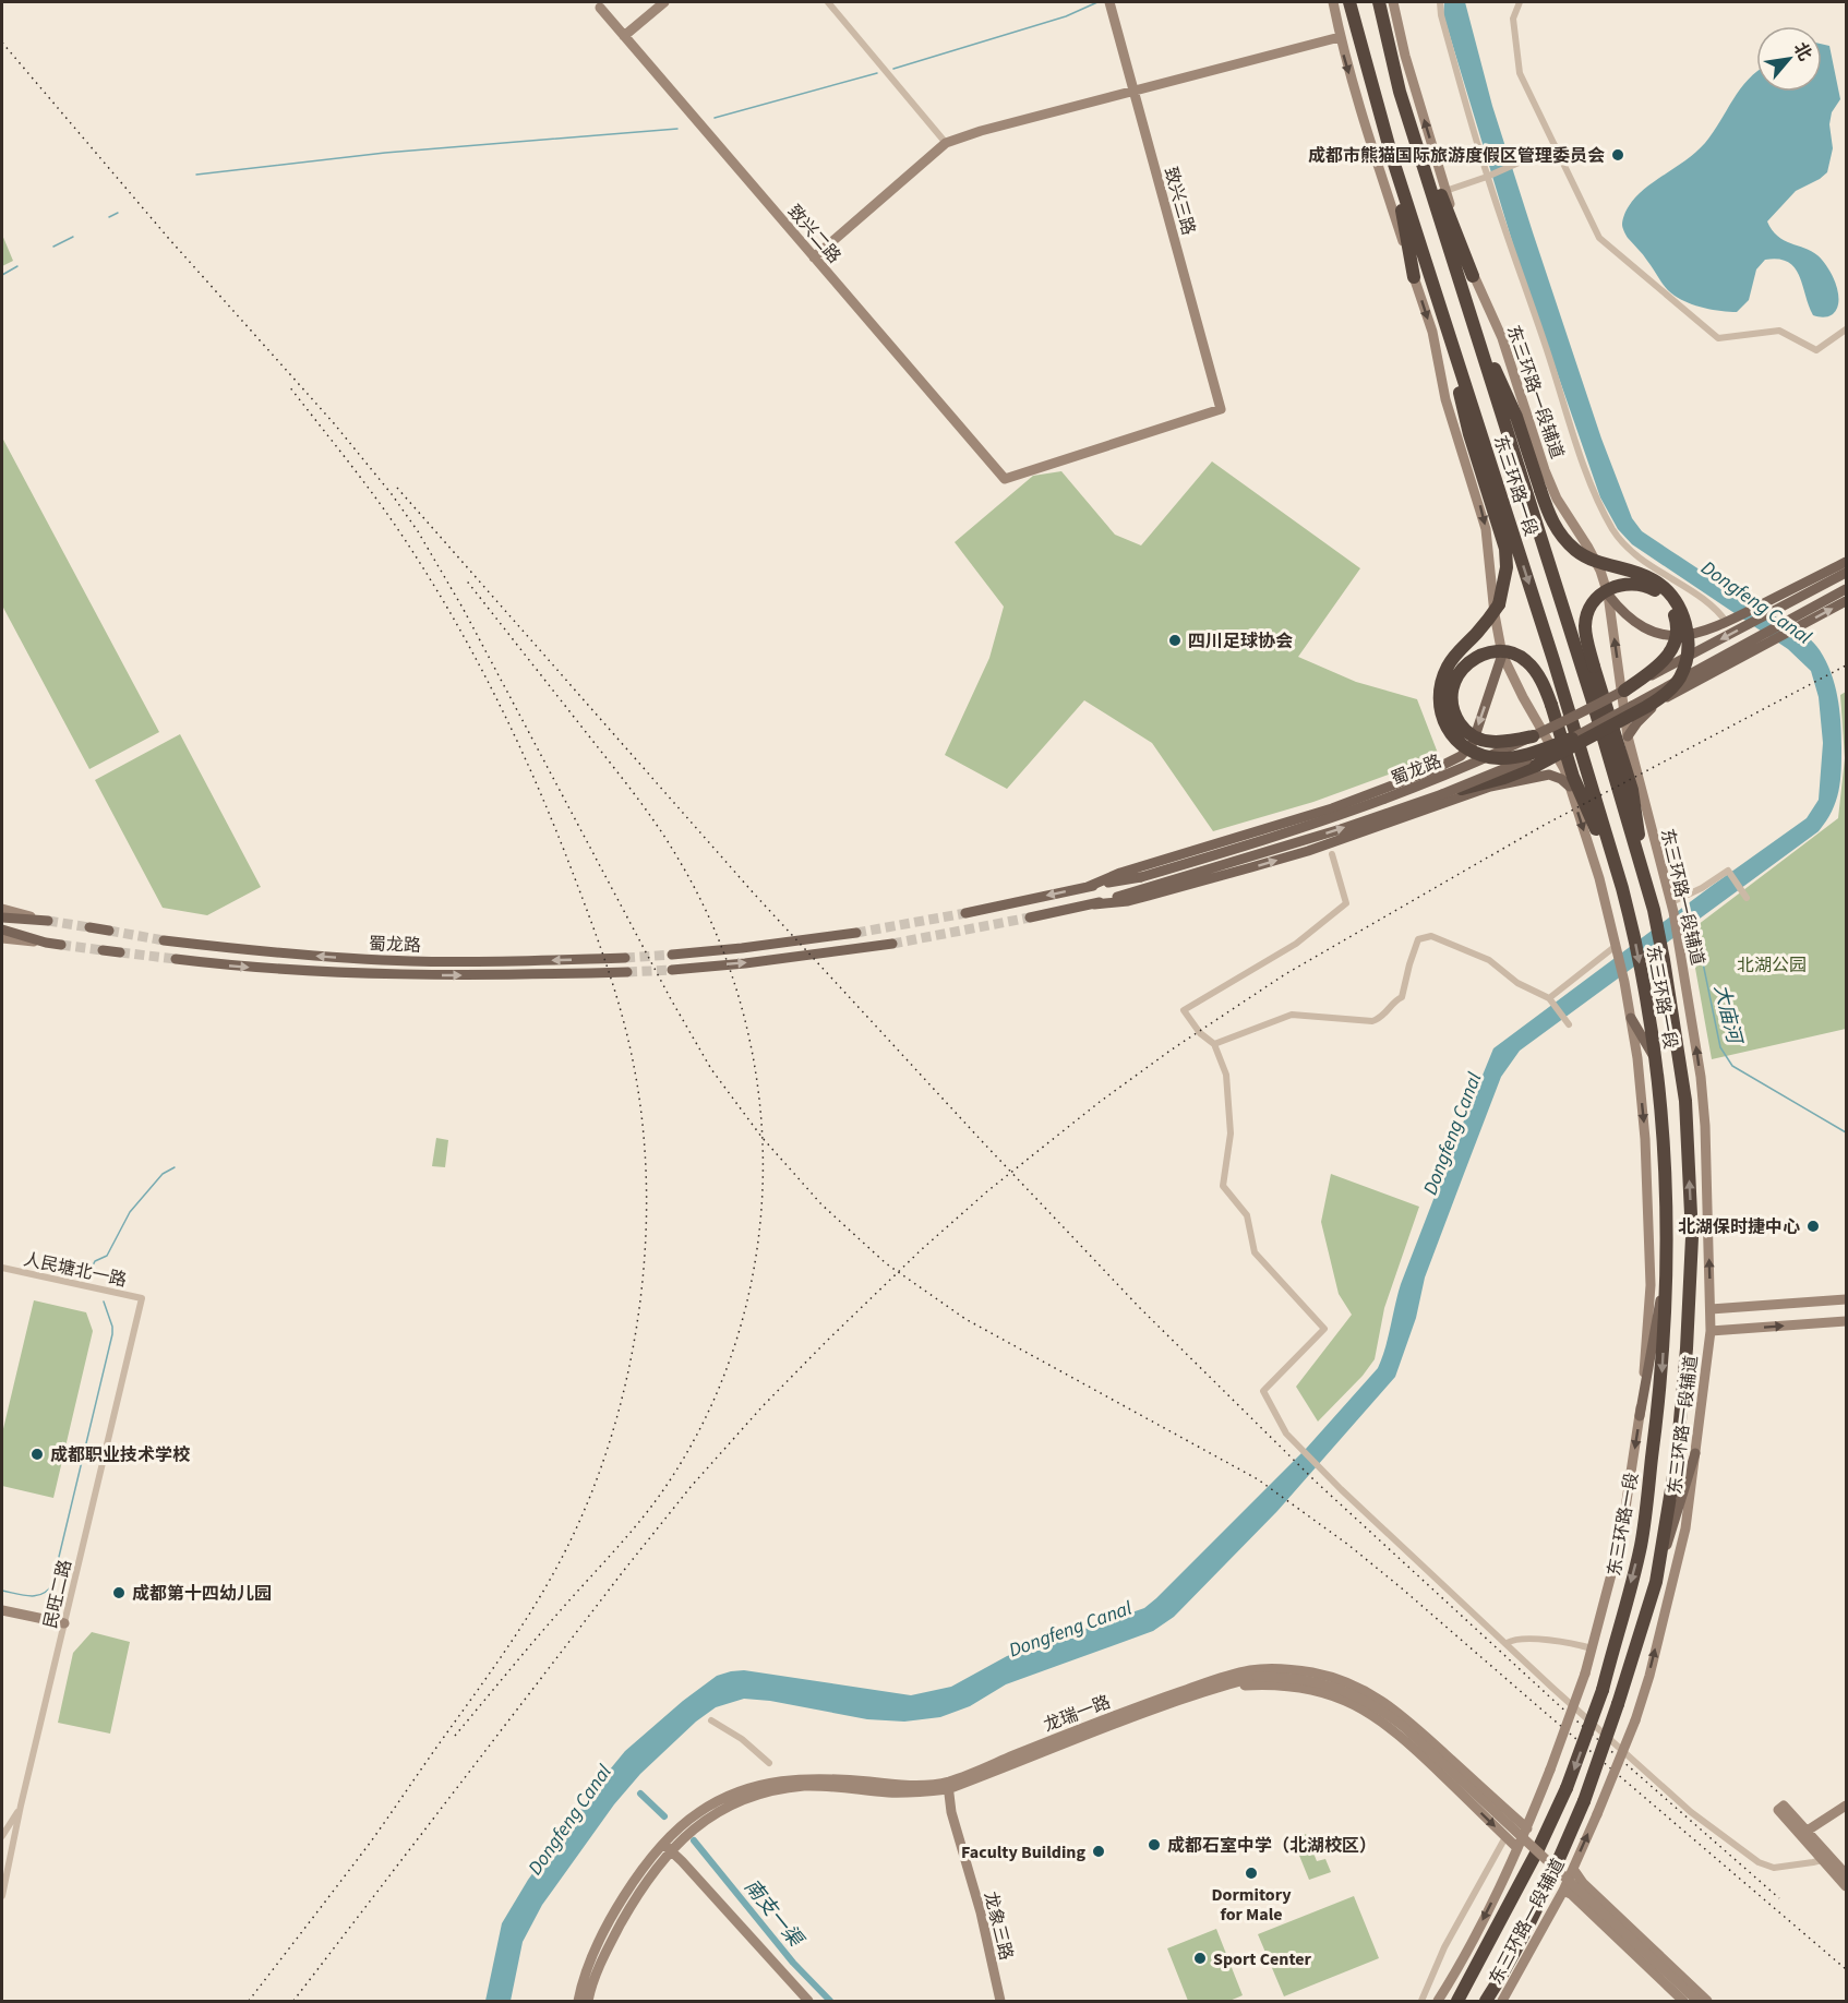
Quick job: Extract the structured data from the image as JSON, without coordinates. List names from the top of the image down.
{
  "streets": {
    "highway": ["东三环路一段"],
    "main road": ["蜀龙路"],
    "street": [
      "致兴三路",
      "致兴二路",
      "东三环路一段辅道",
      "人民塘北一路",
      "民旺二路",
      "龙瑞一路",
      "龙象三路"
    ]
  },
  "crossings": [
    ["致兴三路", "致兴二路"],
    ["人民塘北一路", "民旺二路"],
    ["龙瑞一路", "龙象三路"]
  ],
  "water": ["Dongfeng Canal", "大庙河", "南支一渠"],
  "parks": ["北湖公园"],
  "places": [
    "成都市熊猫国际旅游度假区管理委员会",
    "四川足球协会",
    "北湖保时捷中心",
    "成都职业技术学校",
    "成都第十四幼儿园",
    "成都石室中学（北湖校区）",
    "Faculty Building",
    "Dormitory for Male",
    "Sport Center"
  ],
  "north": "top right"
}
